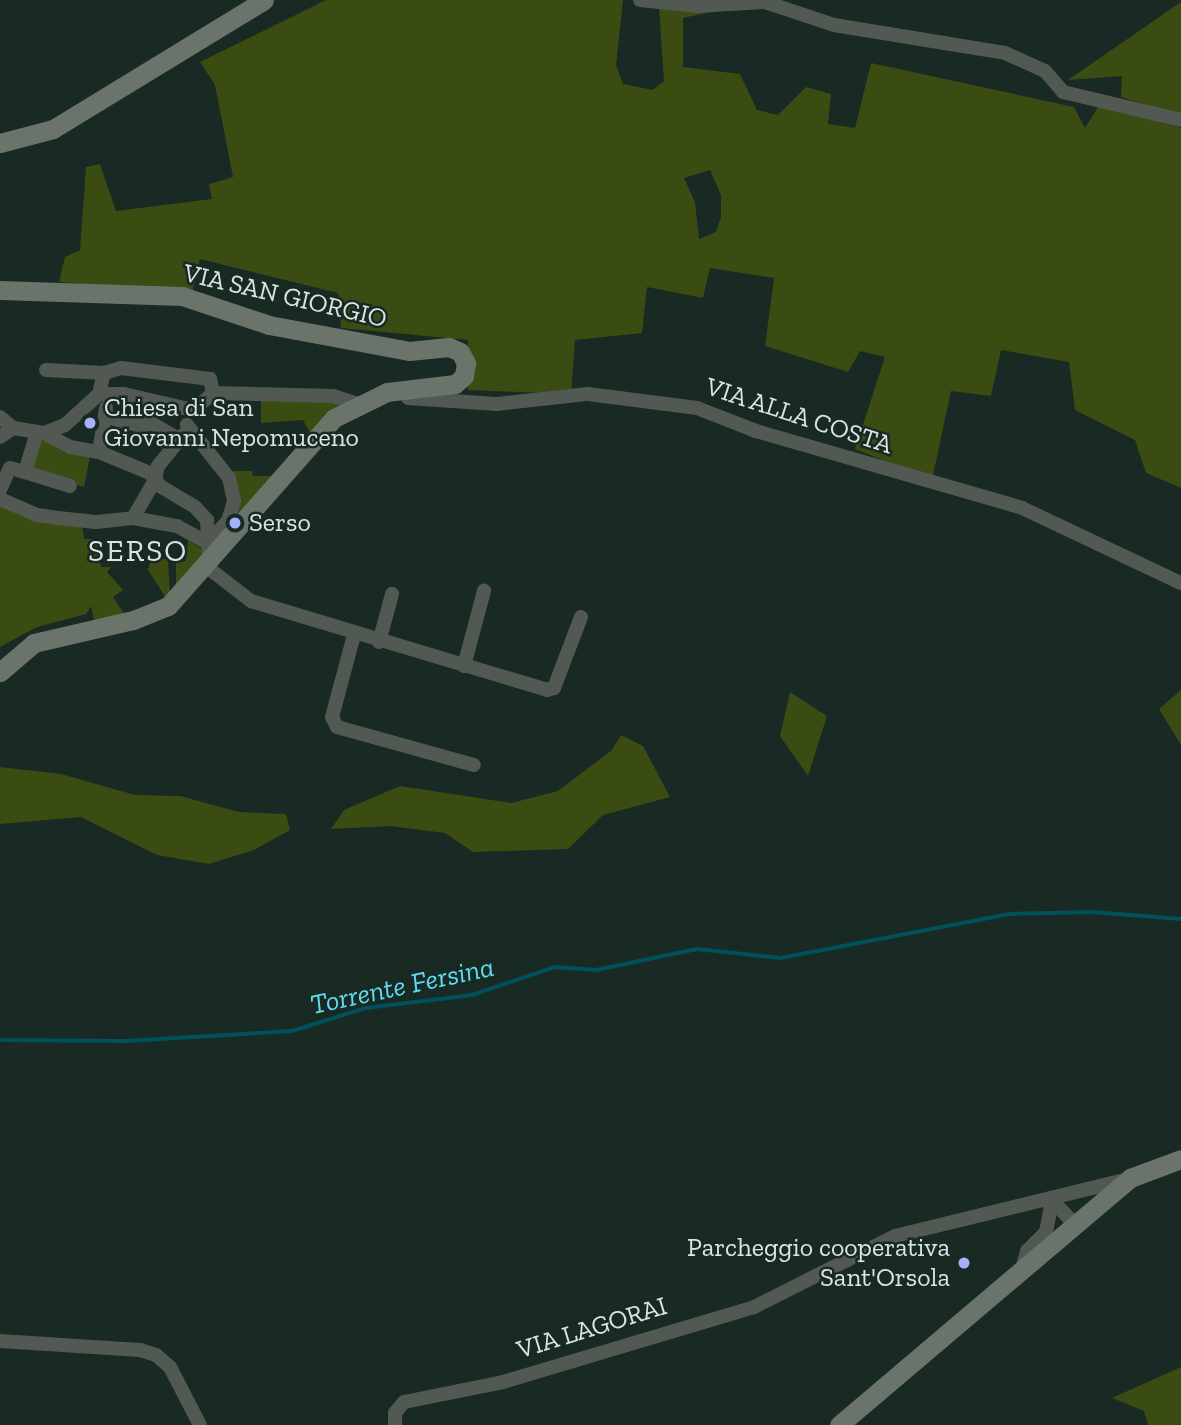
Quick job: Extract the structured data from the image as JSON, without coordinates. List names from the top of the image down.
{
  "streets": {
    "street": ["VIA SAN GIORGIO", "VIA ALLA COSTA", "VIA LAGORAI"]
  },
  "crossings": [
    ["VIA SAN GIORGIO", "VIA ALLA COSTA"]
  ],
  "districts": ["SERSO"],
  "water": ["Torrente Fersina"],
  "places": ["Chiesa di San Giovanni Nepomuceno", "Serso", "Parcheggio cooperativa Sant'Orsola"]
}
